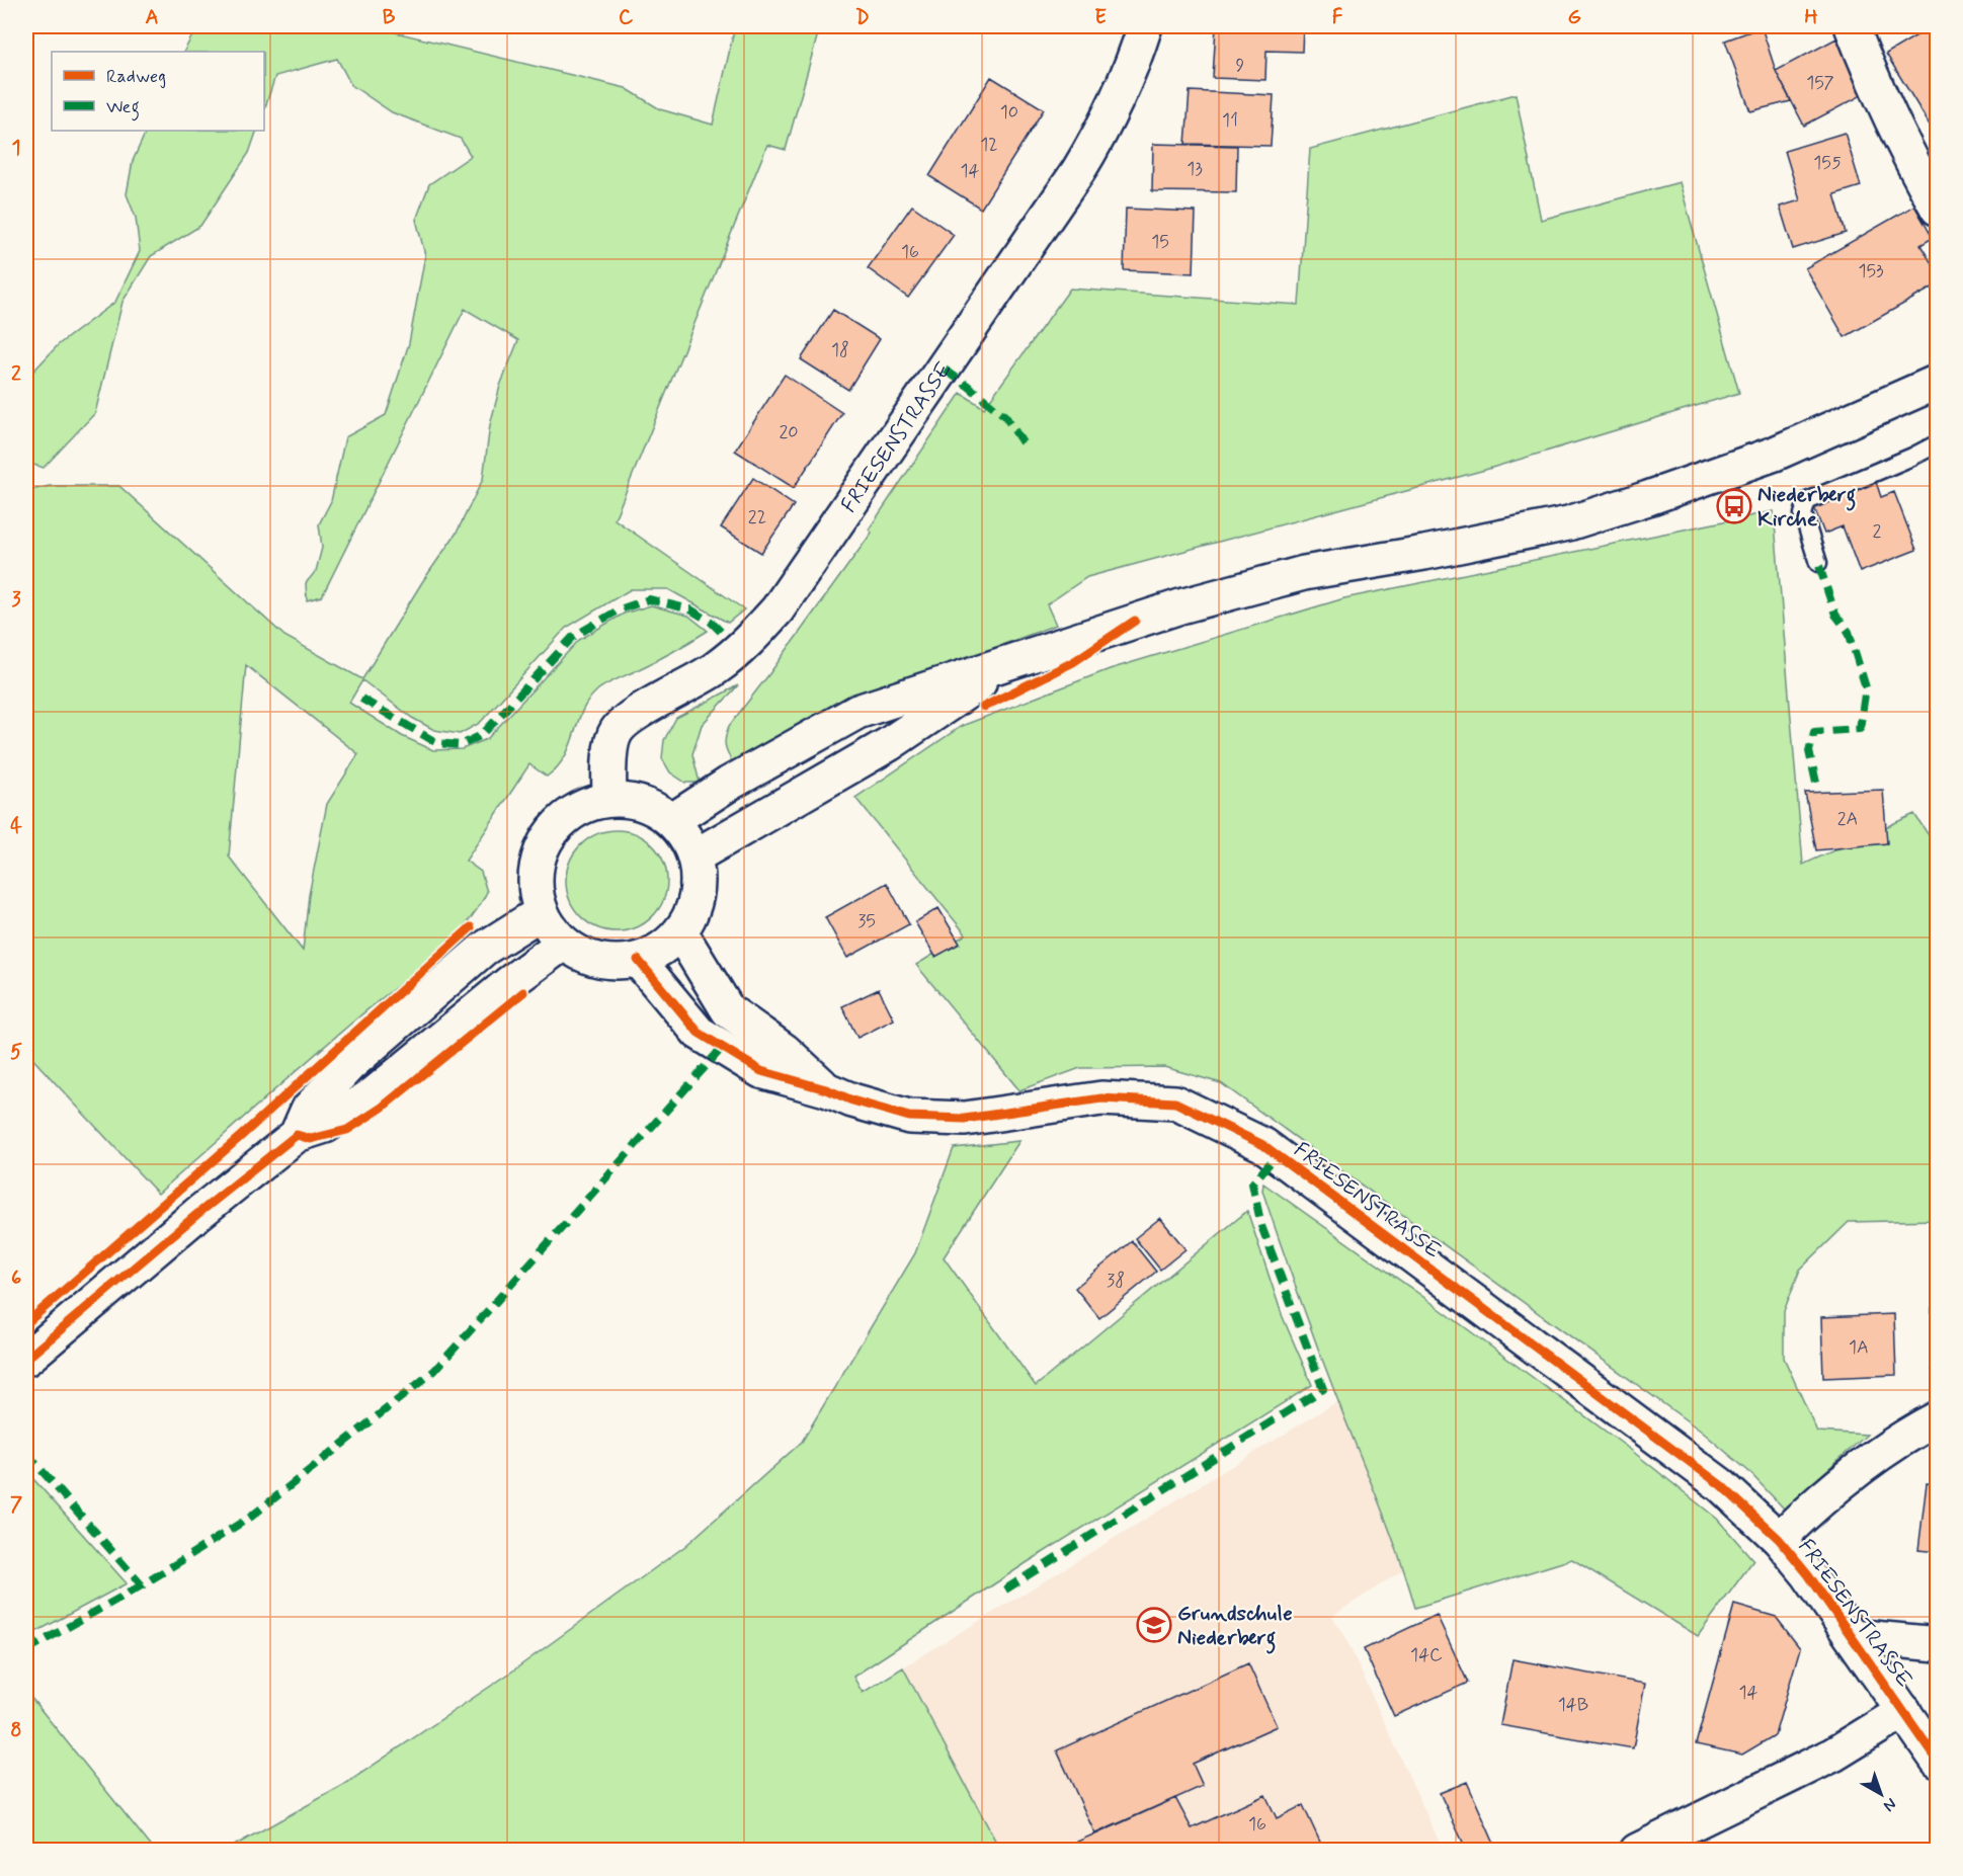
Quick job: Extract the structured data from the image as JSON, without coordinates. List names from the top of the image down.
{
  "streets": {
    "street": ["FRIESENSTRASSE"]
  },
  "places": {
    "bus stop": ["Niederberg Kirche"],
    "school or university": ["Grundschule Niederberg"]
  },
  "house_numbers": [
    "9",
    "157",
    "10",
    "11",
    "12",
    "155",
    "13",
    "14",
    "15",
    "16",
    "153",
    "18",
    "20",
    "22",
    "2",
    "2A",
    "35",
    "38",
    "1A",
    "14C",
    "14",
    "14B",
    "16"
  ],
  "legend": ["Radweg", "Weg"],
  "north": "bottom right",
  "grid": {
    "columns": [
      "A",
      "B",
      "C",
      "D",
      "E",
      "F",
      "G",
      "H"
    ],
    "rows": [
      "1",
      "2",
      "3",
      "4",
      "5",
      "6",
      "7",
      "8"
    ]
  }
}
